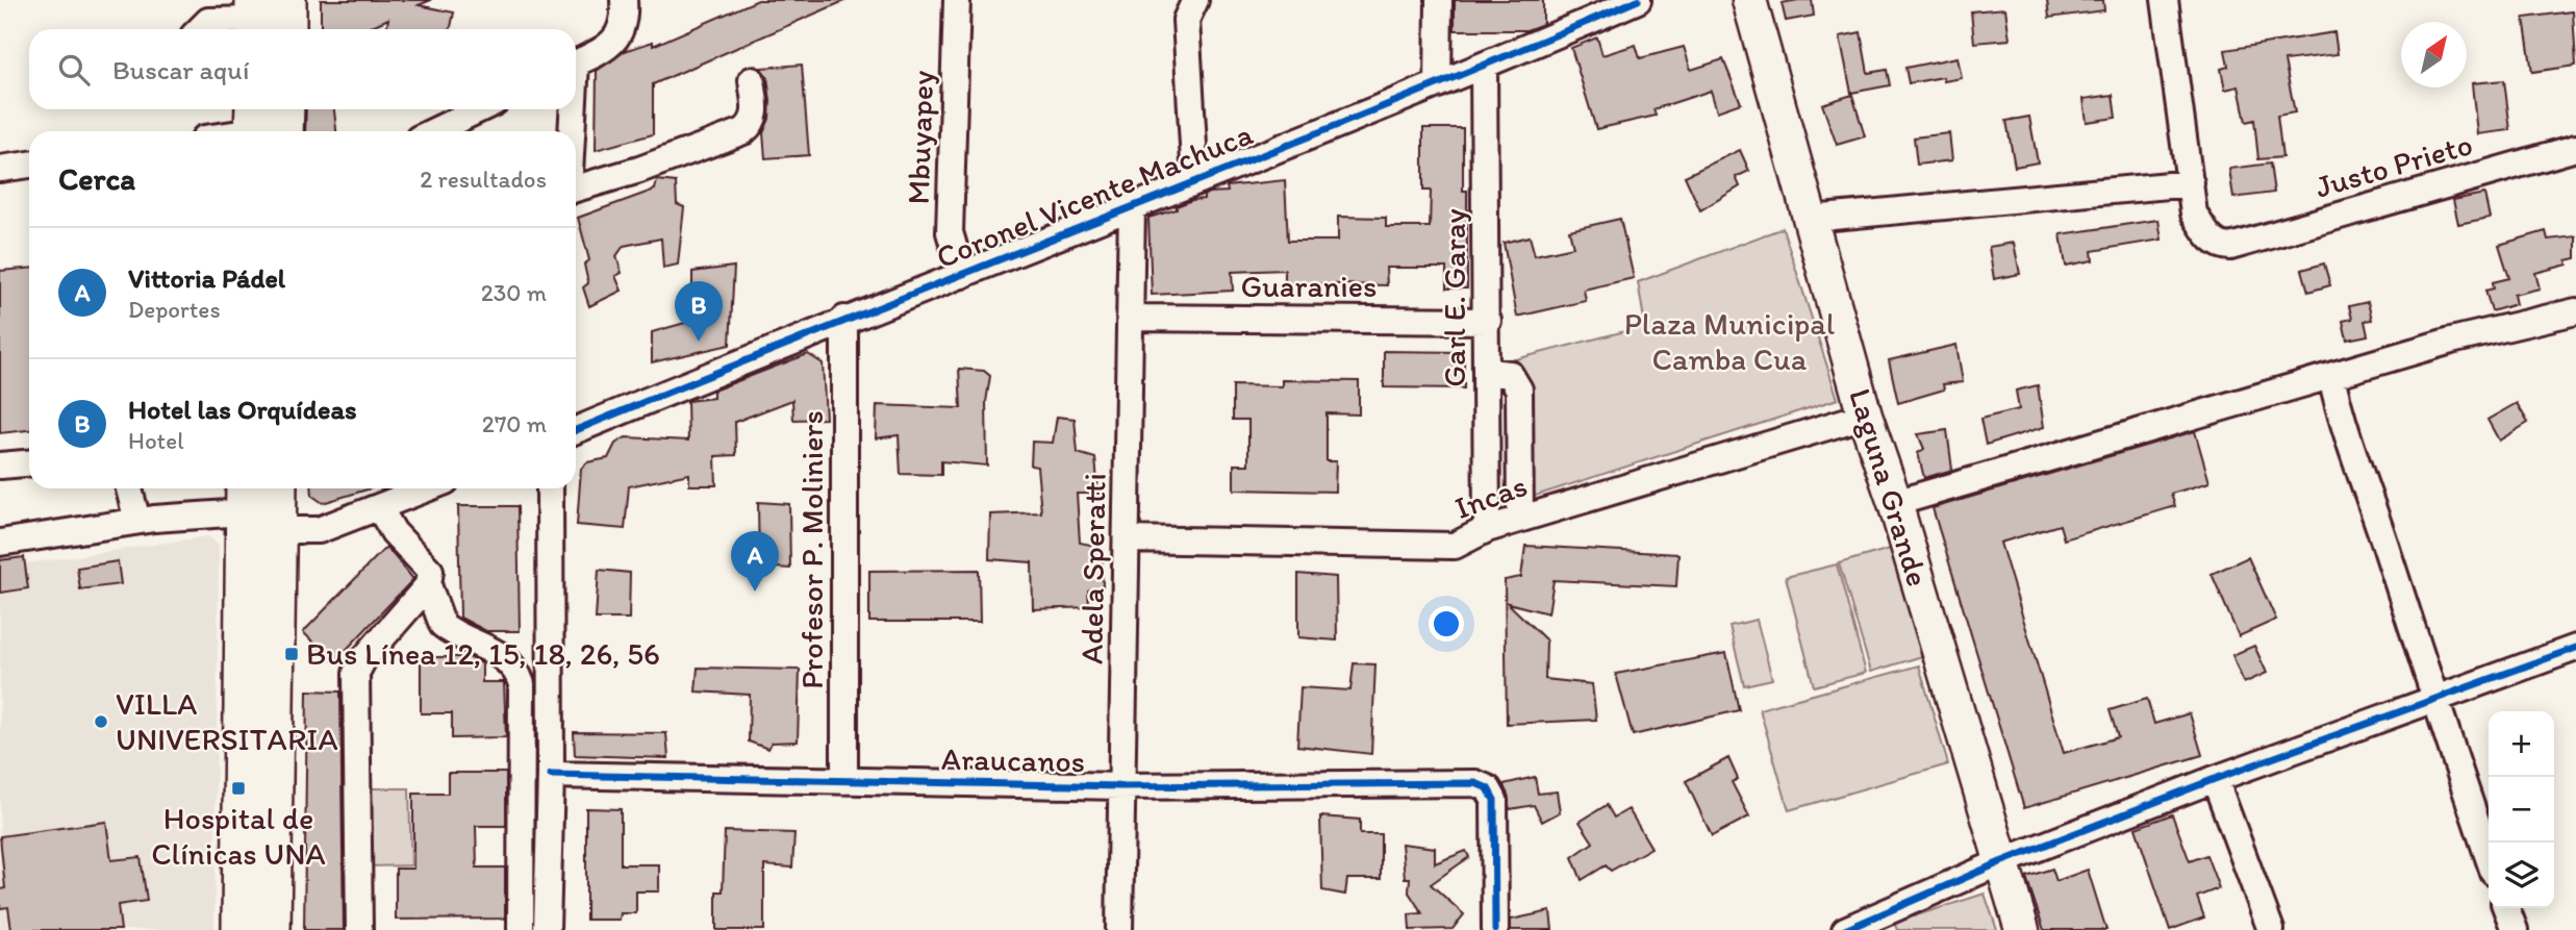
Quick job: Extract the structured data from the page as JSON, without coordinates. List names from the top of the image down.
{
  "streets": {
    "main road": ["Laguna Grande"],
    "street": [
      "Mbuyapey",
      "Justo Prieto",
      "Coronel Vicente Machuca",
      "Guaranies",
      "Garl E. Garay",
      "Incas",
      "Profesor P. Moliniers",
      "Adela Speratti",
      "Araucanos"
    ]
  },
  "crossings": [
    ["Mbuyapey", "Coronel Vicente Machuca"],
    ["Coronel Vicente Machuca", "Garl E. Garay"],
    ["Coronel Vicente Machuca", "Profesor P. Moliniers"],
    ["Coronel Vicente Machuca", "Adela Speratti"],
    ["Guaranies", "Garl E. Garay"],
    ["Guaranies", "Adela Speratti"],
    ["Garl E. Garay", "Incas"],
    ["Laguna Grande", "Incas"],
    ["Incas", "Adela Speratti"],
    ["Profesor P. Moliniers", "Araucanos"],
    ["Adela Speratti", "Araucanos"]
  ],
  "parks": ["Plaza Municipal Camba Cua"],
  "places": {
    "transit": ["Bus Línea 12, 15, 18, 26, 56", "Hospital de Clínicas UNA"],
    "other": ["VILLA UNIVERSITARIA"]
  },
  "north": "top right",
  "page": {
    "search": "Buscar aquí",
    "heading": ["Cerca", "2 resultados"],
    "list": [
      {
        "mark": "A",
        "name": "Vittoria Pádel",
        "note": "Deportes",
        "value": "230 m"
      },
      {
        "mark": "B",
        "name": "Hotel las Orquídeas",
        "note": "Hotel",
        "value": "270 m"
      }
    ],
    "pins": ["B", "A"],
    "map_buttons": ["+", "−"]
  }
}
